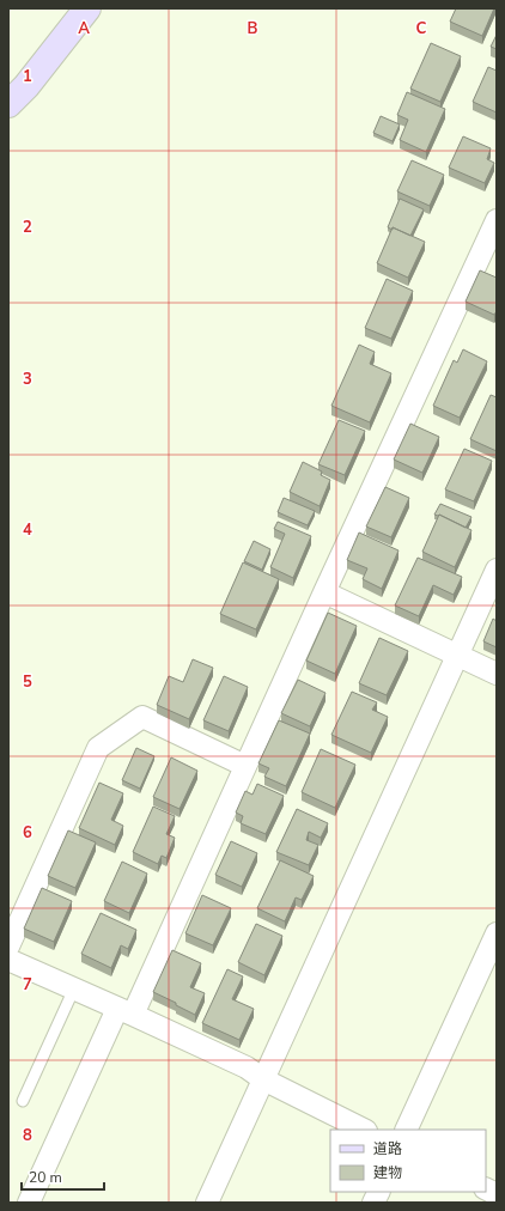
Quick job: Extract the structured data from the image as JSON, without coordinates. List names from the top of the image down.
{
  "legend": ["道路", "建物"],
  "scale_bar": "20 m",
  "grid": {
    "columns": ["A", "B", "C"],
    "rows": [
      "1",
      "2",
      "3",
      "4",
      "5",
      "6",
      "7",
      "8"
    ]
  }
}
